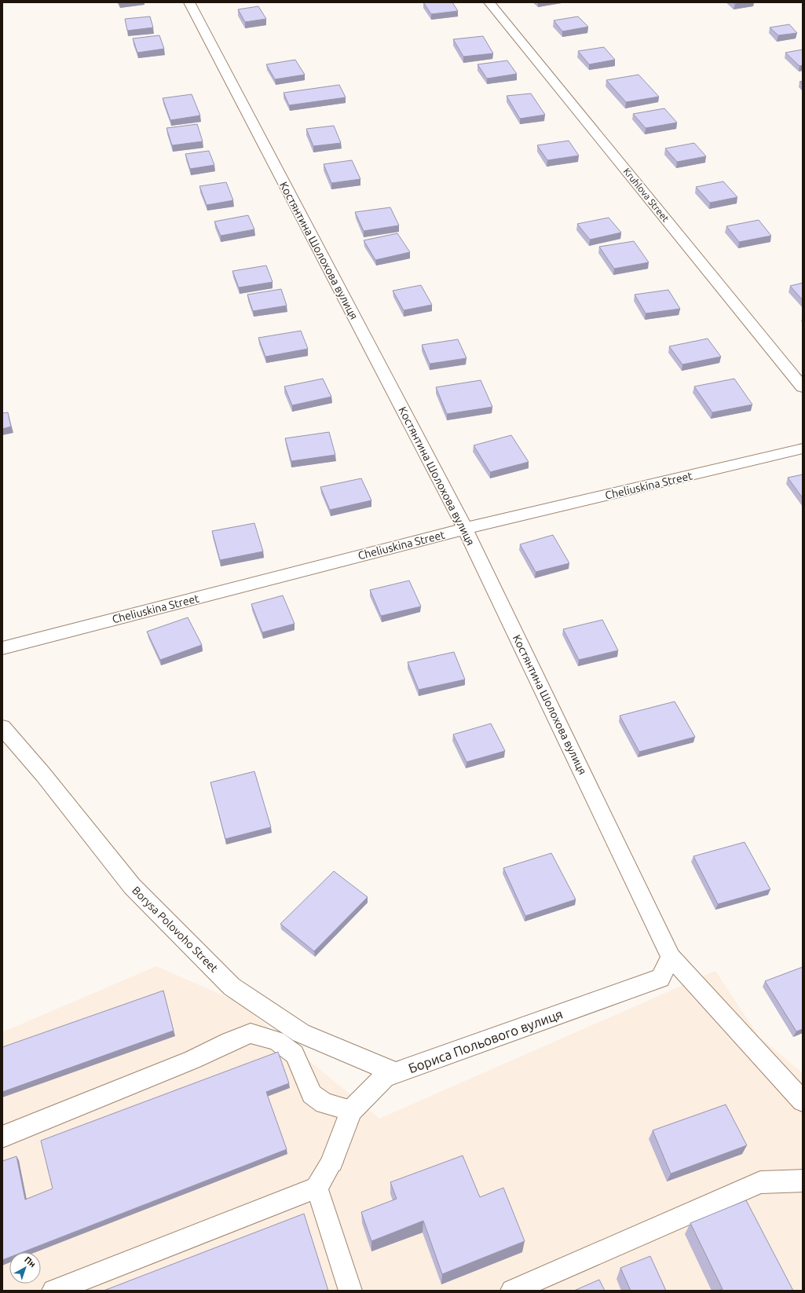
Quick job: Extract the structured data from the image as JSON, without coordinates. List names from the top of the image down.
{
  "streets": {
    "street": [
      "Kruhlova Street",
      "Костянтина Шолохова вулиця",
      "Cheliuskina Street",
      "Borysa Polovoho Street",
      "Бориса Польового вулиця"
    ]
  },
  "crossings": [
    ["Костянтина Шолохова вулиця", "Cheliuskina Street"],
    ["Костянтина Шолохова вулиця", "Бориса Польового вулиця"],
    ["Borysa Polovoho Street", "Бориса Польового вулиця"]
  ],
  "north": "top right"
}
